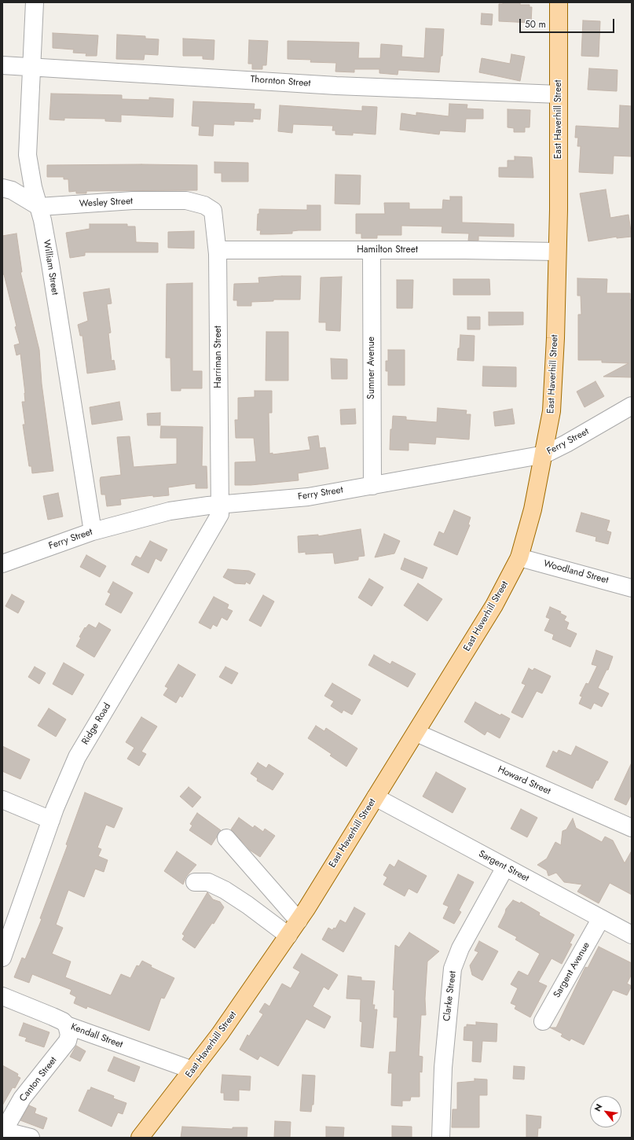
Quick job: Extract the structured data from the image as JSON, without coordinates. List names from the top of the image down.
{
  "streets": {
    "main road": ["East Haverhill Street"],
    "street": [
      "Thornton Street",
      "Wesley Street",
      "Hamilton Street",
      "William Street",
      "Harriman Street",
      "Sumner Avenue",
      "Ferry Street",
      "Woodland Street",
      "Ridge Road",
      "Howard Street",
      "Sargent Street",
      "Sargent Avenue",
      "Clarke Street",
      "Kendall Street",
      "Canton Street"
    ]
  },
  "crossings": [
    ["Thornton Street", "East Haverhill Street"],
    ["Thornton Street", "William Street"],
    ["East Haverhill Street", "Hamilton Street"],
    ["East Haverhill Street", "Ferry Street"],
    ["East Haverhill Street", "Woodland Street"],
    ["East Haverhill Street", "Howard Street"],
    ["East Haverhill Street", "Sargent Street"],
    ["East Haverhill Street", "Kendall Street"],
    ["Wesley Street", "William Street"],
    ["Wesley Street", "Harriman Street"],
    ["Hamilton Street", "Harriman Street"],
    ["Hamilton Street", "Sumner Avenue"],
    ["William Street", "Ferry Street"],
    ["Harriman Street", "Ferry Street"],
    ["Harriman Street", "Ridge Road"],
    ["Sumner Avenue", "Ferry Street"],
    ["Ferry Street", "Ridge Road"],
    ["Sargent Street", "Sargent Avenue"],
    ["Sargent Street", "Clarke Street"],
    ["Kendall Street", "Canton Street"]
  ],
  "scale_bar": "50 m",
  "north": "top left"
}
